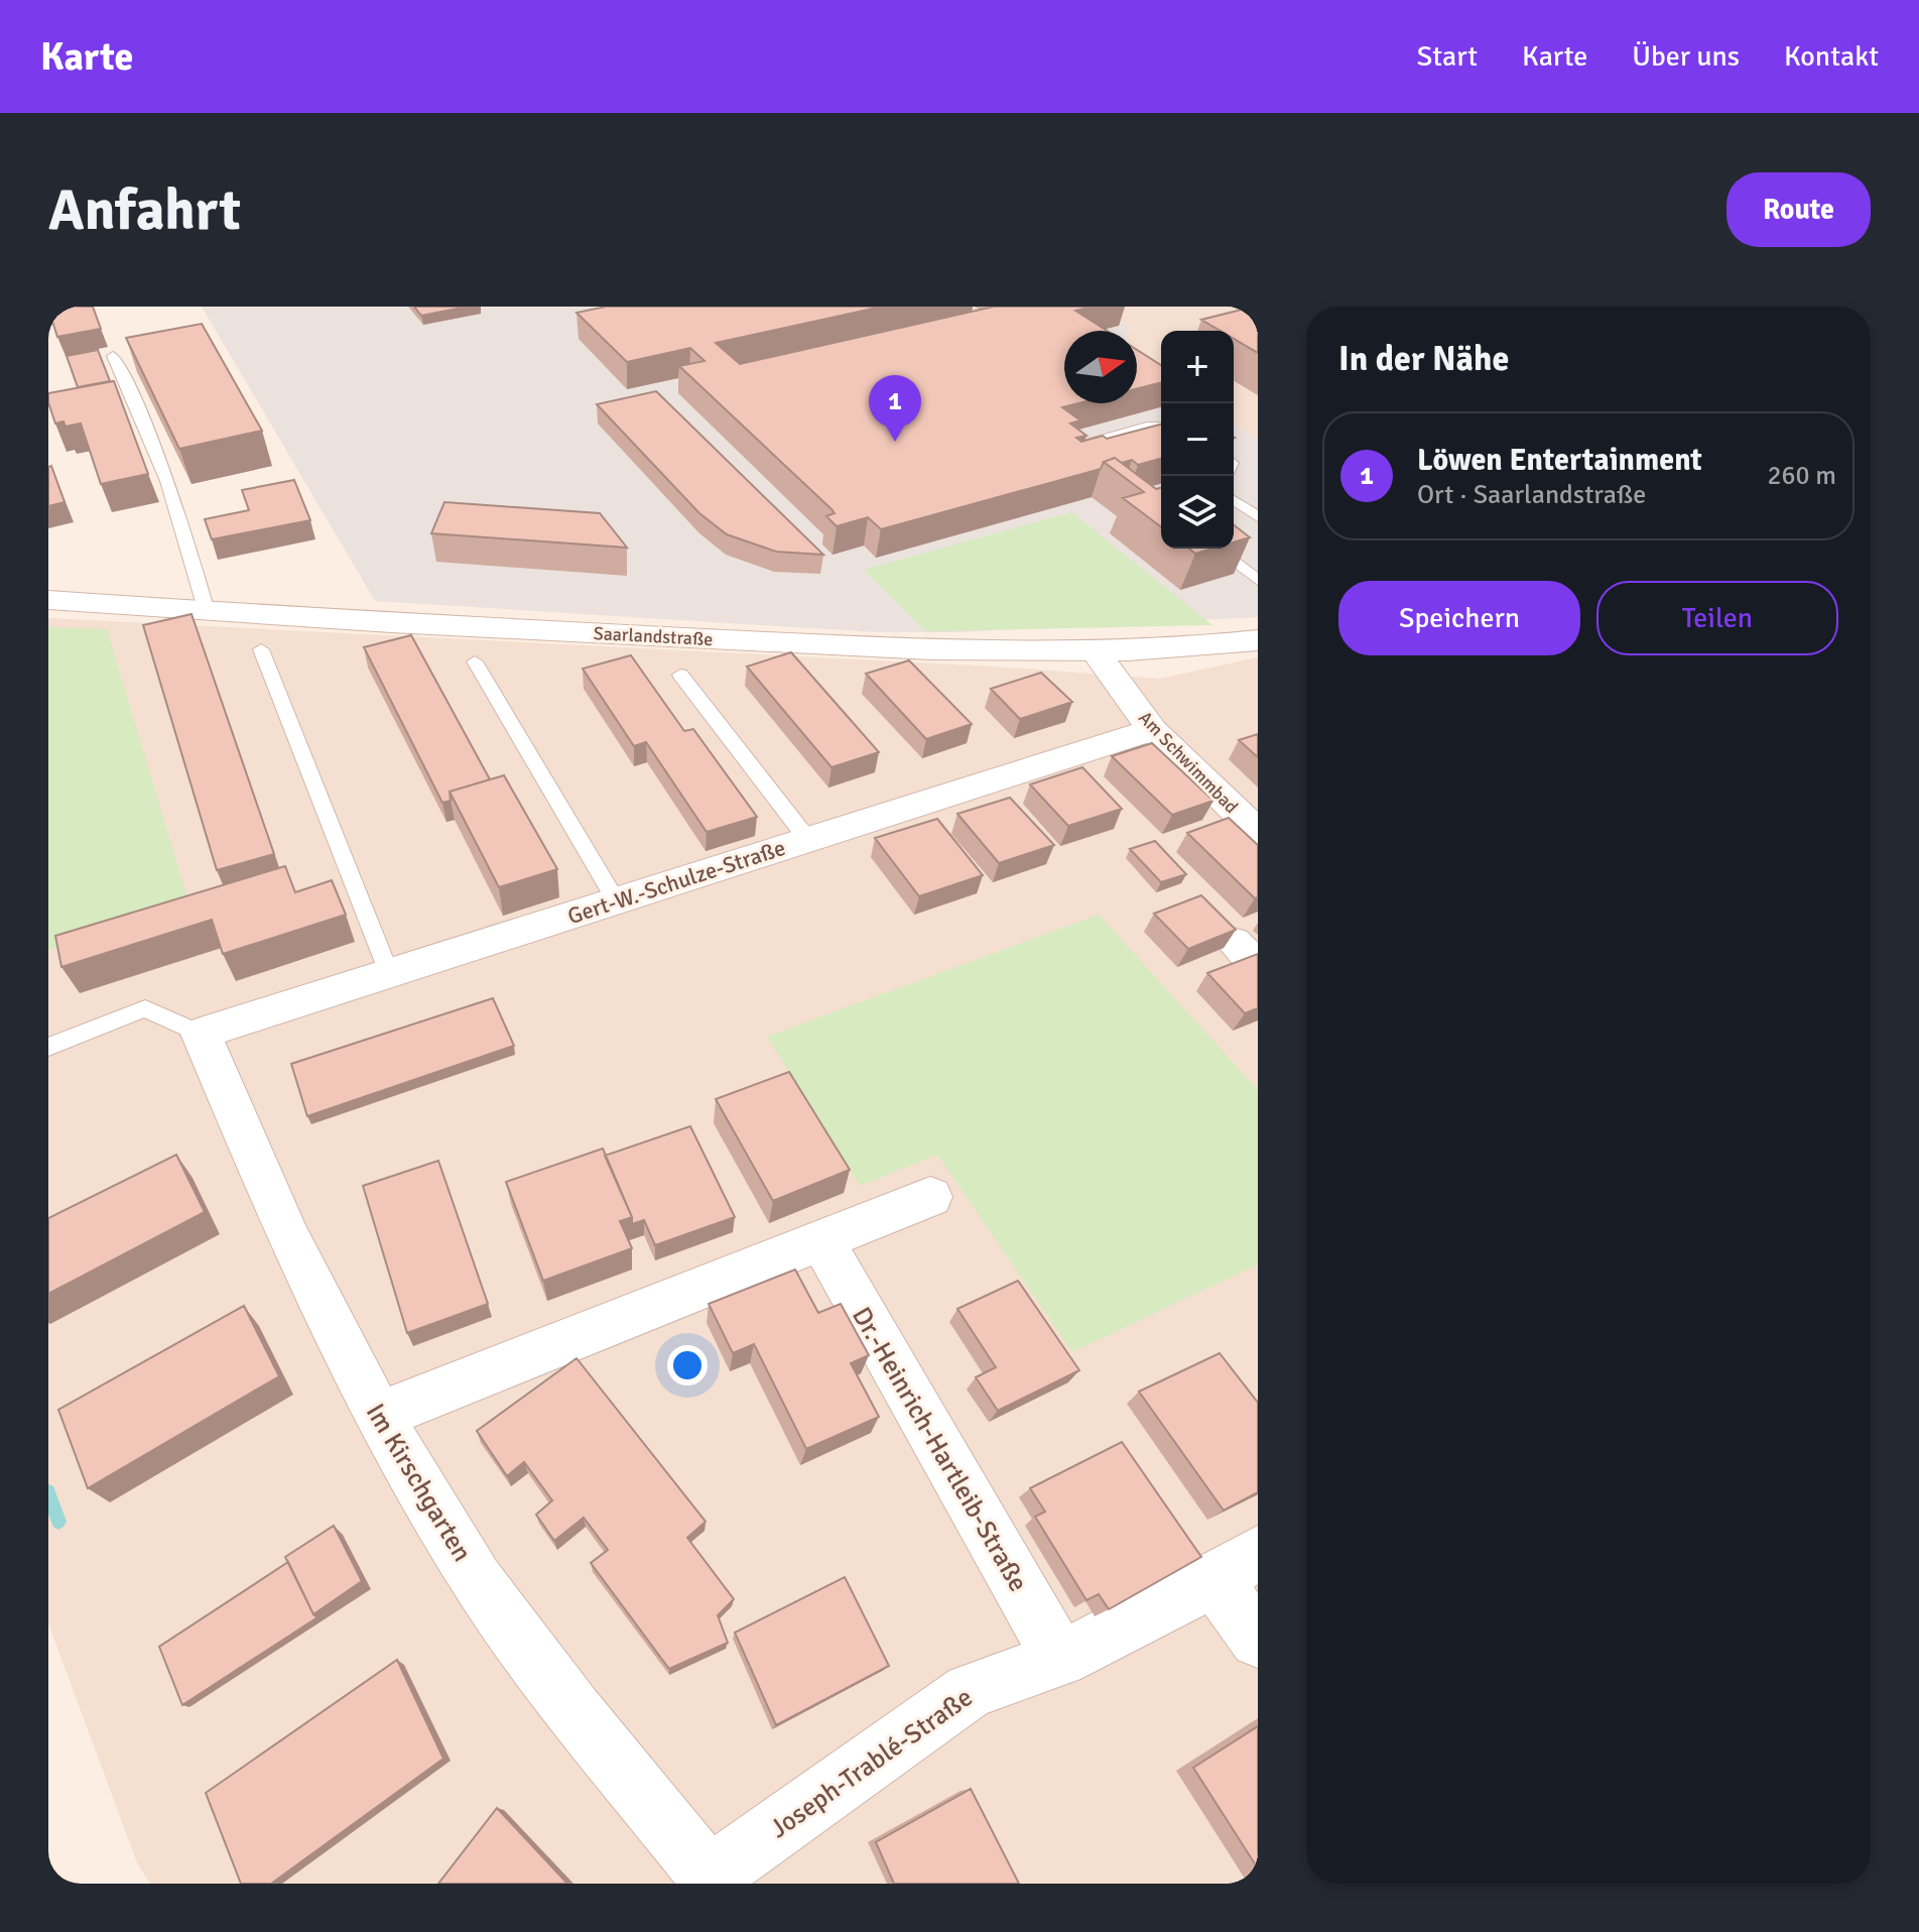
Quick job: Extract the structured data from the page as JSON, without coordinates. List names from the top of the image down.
{
  "streets": {
    "main road": ["Saarlandstraße"],
    "street": [
      "Am Schwimmbad",
      "Gert-W.-Schulze-Straße",
      "Dr.-Heinrich-Hartleib-Straße",
      "Im Kirschgarten",
      "Joseph-Trablé-Straße"
    ]
  },
  "crossings": [
    ["Saarlandstraße", "Am Schwimmbad"],
    ["Saarlandstraße", "Gert-W.-Schulze-Straße"],
    ["Am Schwimmbad", "Gert-W.-Schulze-Straße"],
    ["Gert-W.-Schulze-Straße", "Im Kirschgarten"],
    ["Dr.-Heinrich-Hartleib-Straße", "Joseph-Trablé-Straße"],
    ["Im Kirschgarten", "Joseph-Trablé-Straße"]
  ],
  "north": "right",
  "page": {
    "header": "Karte",
    "nav": [
      "Start",
      "Karte",
      "Über uns",
      "Kontakt"
    ],
    "buttons": [
      "Route",
      ["Speichern", "Teilen"]
    ],
    "title": "Anfahrt",
    "heading": "In der Nähe",
    "map_buttons": ["+", "−"],
    "pins": "1",
    "list": [
      {
        "mark": "1",
        "name": "Löwen Entertainment",
        "note": "Ort · Saarlandstraße",
        "value": "260 m"
      }
    ]
  }
}
